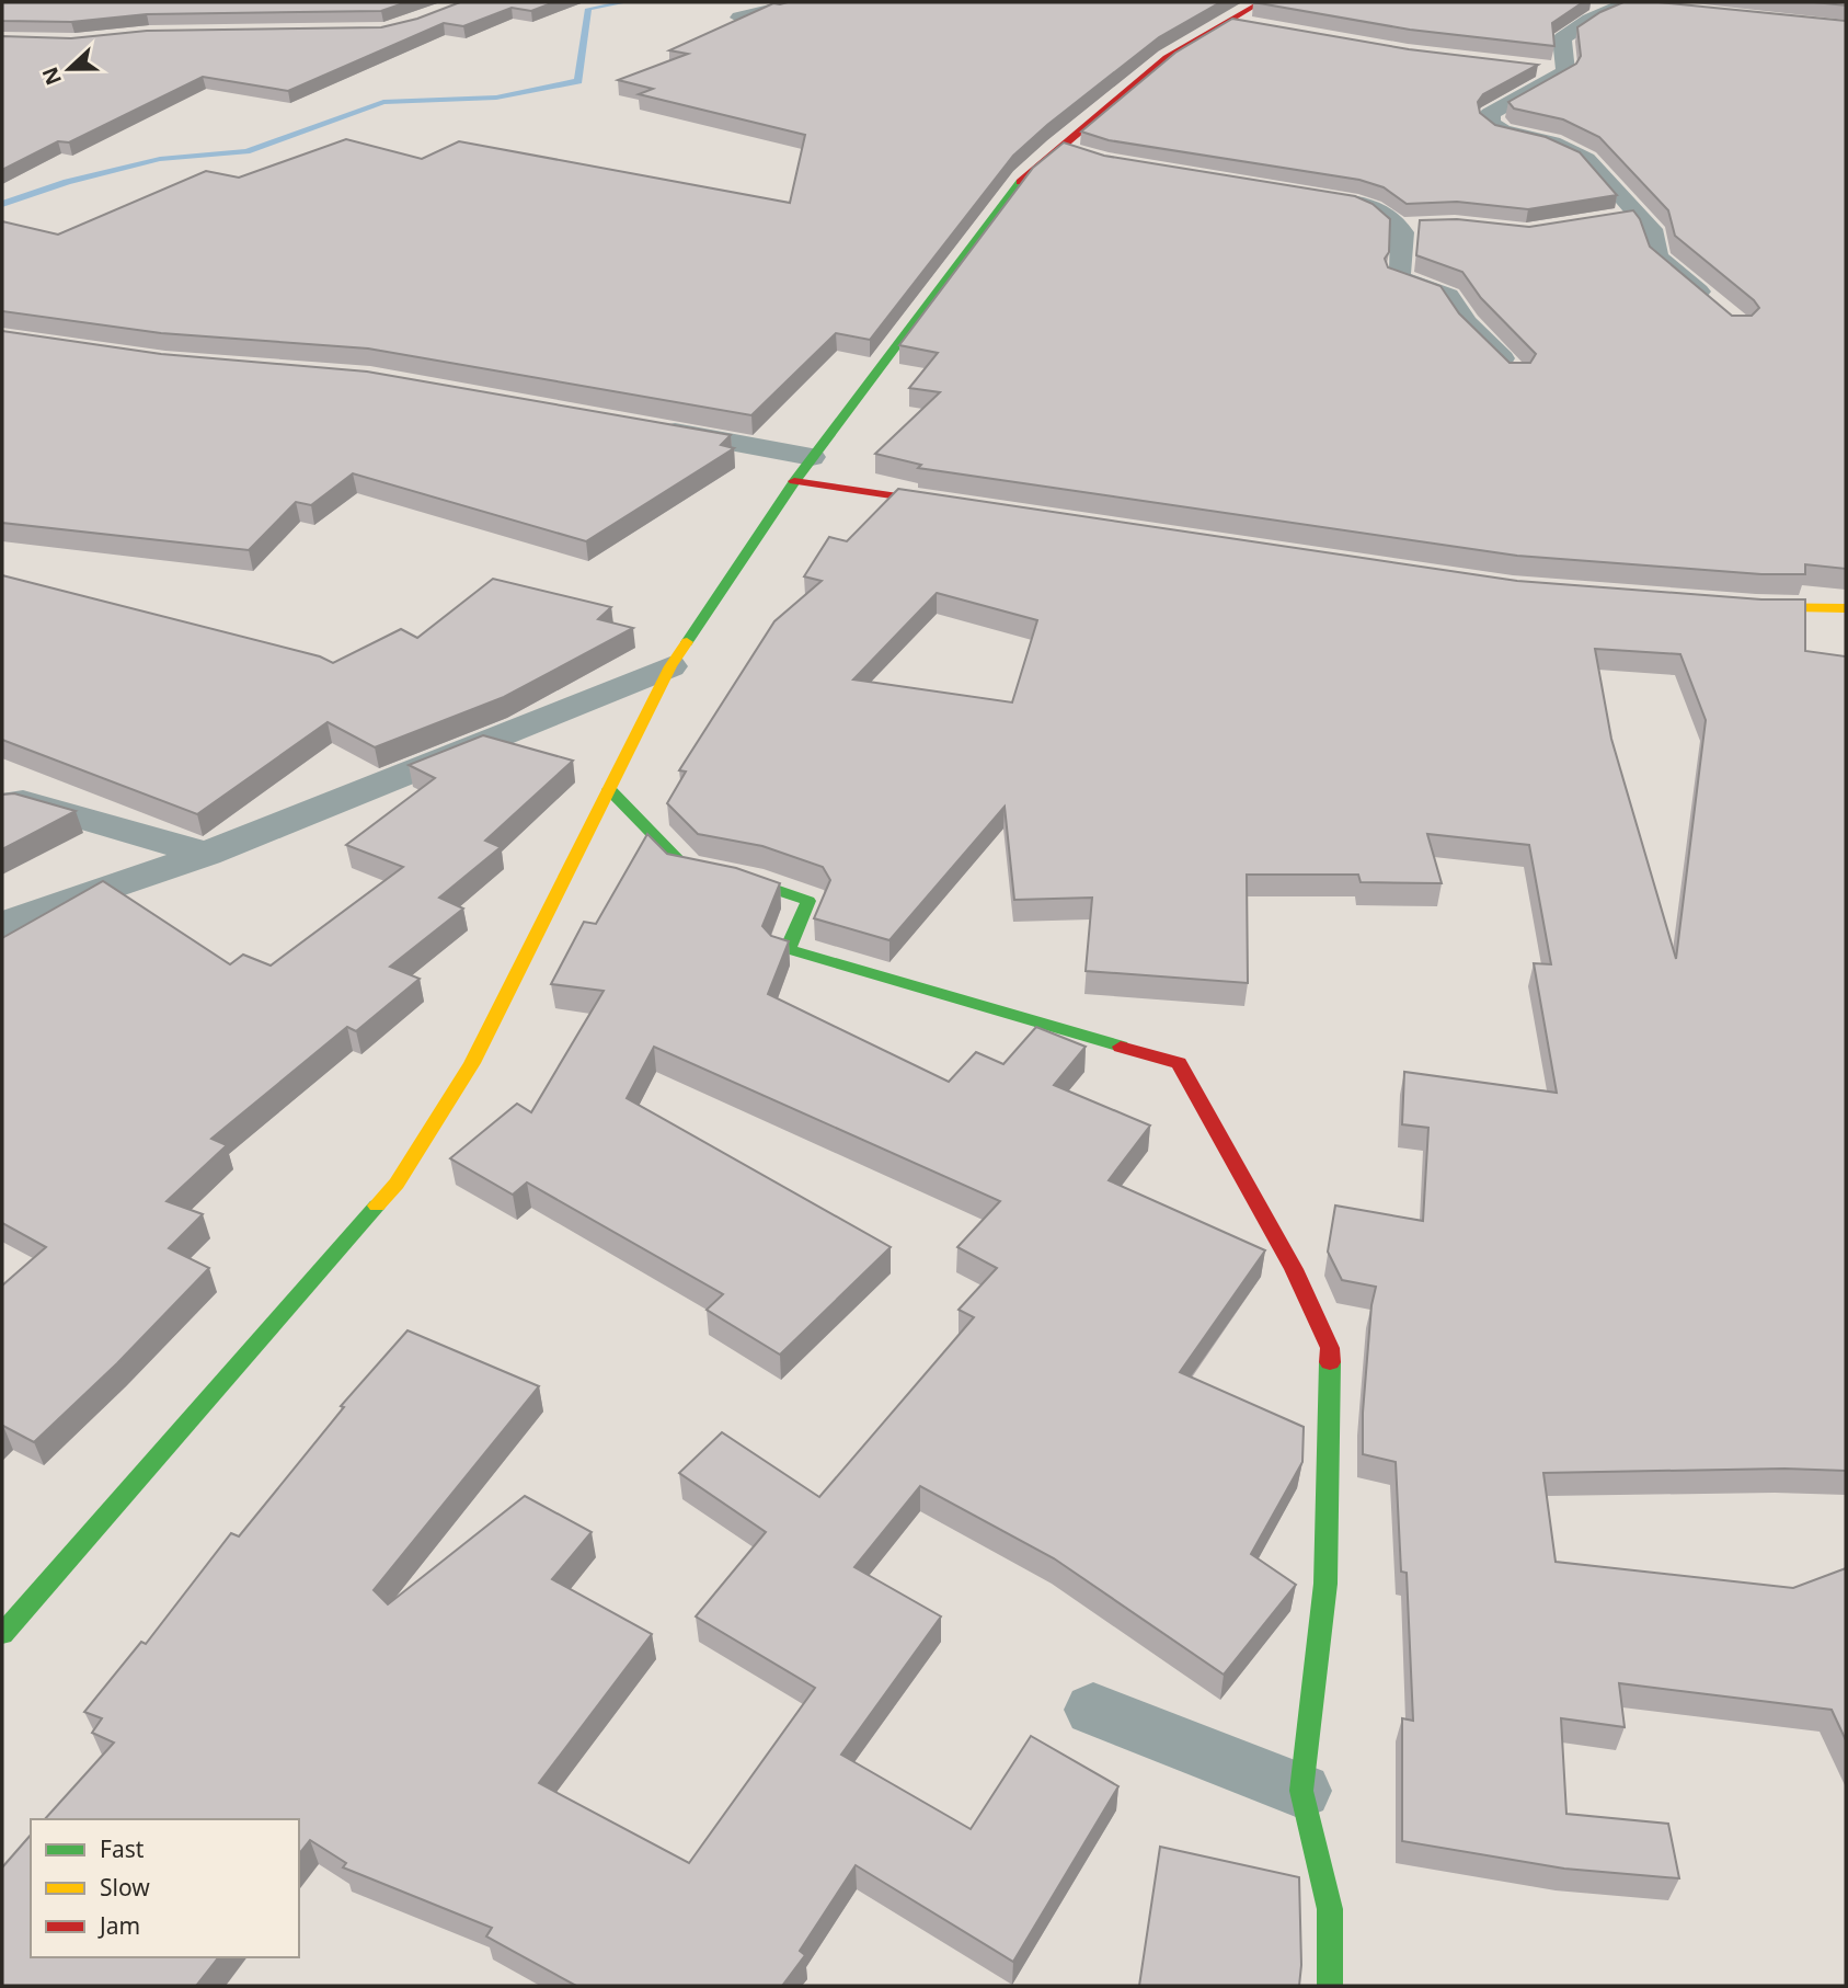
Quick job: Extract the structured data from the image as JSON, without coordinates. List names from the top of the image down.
{
  "legend": ["Fast", "Slow", "Jam"],
  "north": "left"
}
